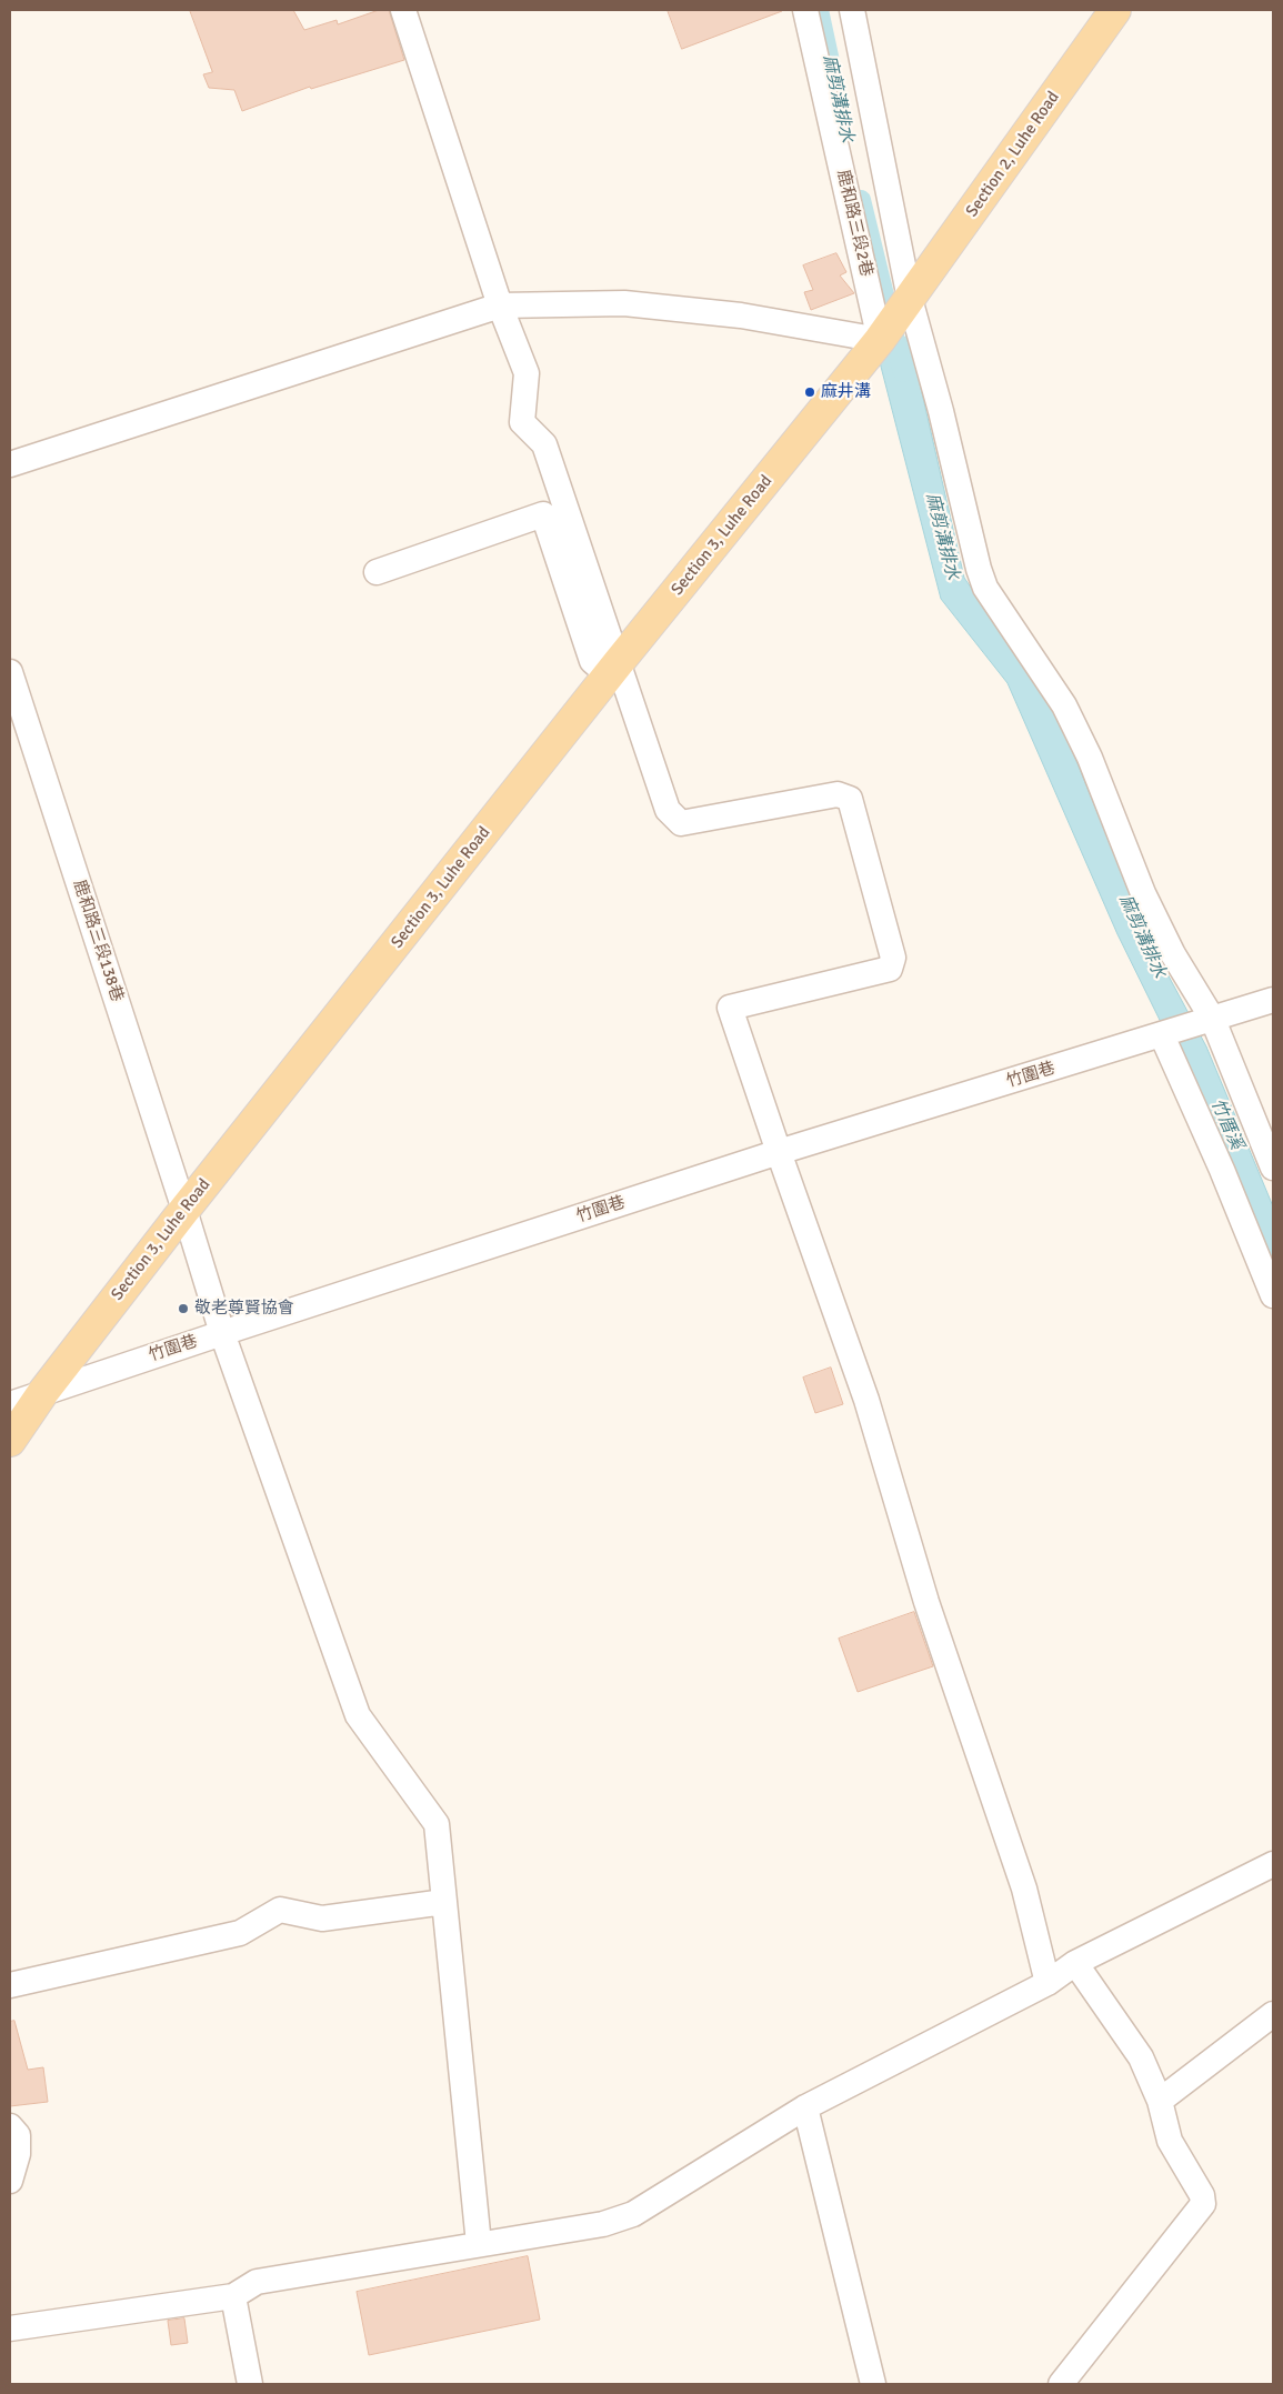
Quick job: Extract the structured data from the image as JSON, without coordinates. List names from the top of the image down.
{
  "streets": {
    "main road": ["Section 2, Luhe Road", "Section 3, Luhe Road"],
    "street": ["鹿和路三段2巷", "鹿和路三段138巷", "竹圍巷"]
  },
  "crossings": [
    ["Section 2, Luhe Road", "鹿和路三段2巷"],
    ["Section 2, Luhe Road", "Section 3, Luhe Road"],
    ["鹿和路三段2巷", "Section 3, Luhe Road"],
    ["Section 3, Luhe Road", "鹿和路三段138巷"],
    ["Section 3, Luhe Road", "竹圍巷"],
    ["鹿和路三段138巷", "竹圍巷"]
  ],
  "water": ["麻剪溝排水", "竹厝溪"],
  "places": ["麻井溝", "敬老尊賢協會"]
}
